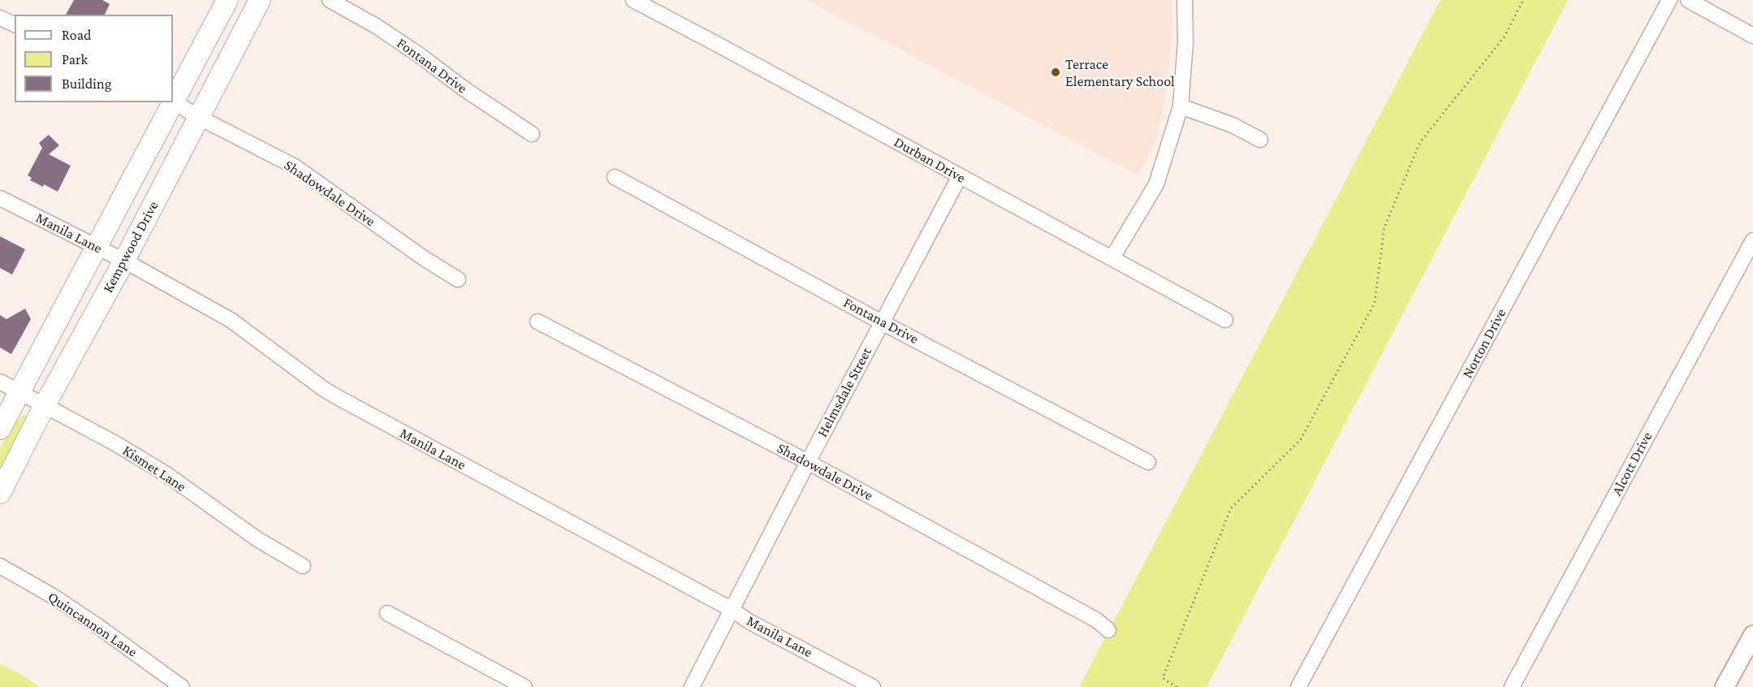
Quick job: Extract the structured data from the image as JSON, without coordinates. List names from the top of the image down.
{
  "streets": {
    "main road": ["Kempwood Drive"],
    "street": [
      "Fontana Drive",
      "Durban Drive",
      "Shadowdale Drive",
      "Manila Lane",
      "Norton Drive",
      "Helmsdale Street",
      "Alcott Drive",
      "Kismet Lane",
      "Quincannon Lane"
    ]
  },
  "crossings": [
    ["Fontana Drive", "Helmsdale Street"],
    ["Durban Drive", "Helmsdale Street"],
    ["Shadowdale Drive", "Kempwood Drive"],
    ["Shadowdale Drive", "Helmsdale Street"],
    ["Manila Lane", "Kempwood Drive"],
    ["Manila Lane", "Helmsdale Street"],
    ["Kempwood Drive", "Kismet Lane"]
  ],
  "places": ["Terrace Elementary School"],
  "legend": ["Road", "Park", "Building"]
}
